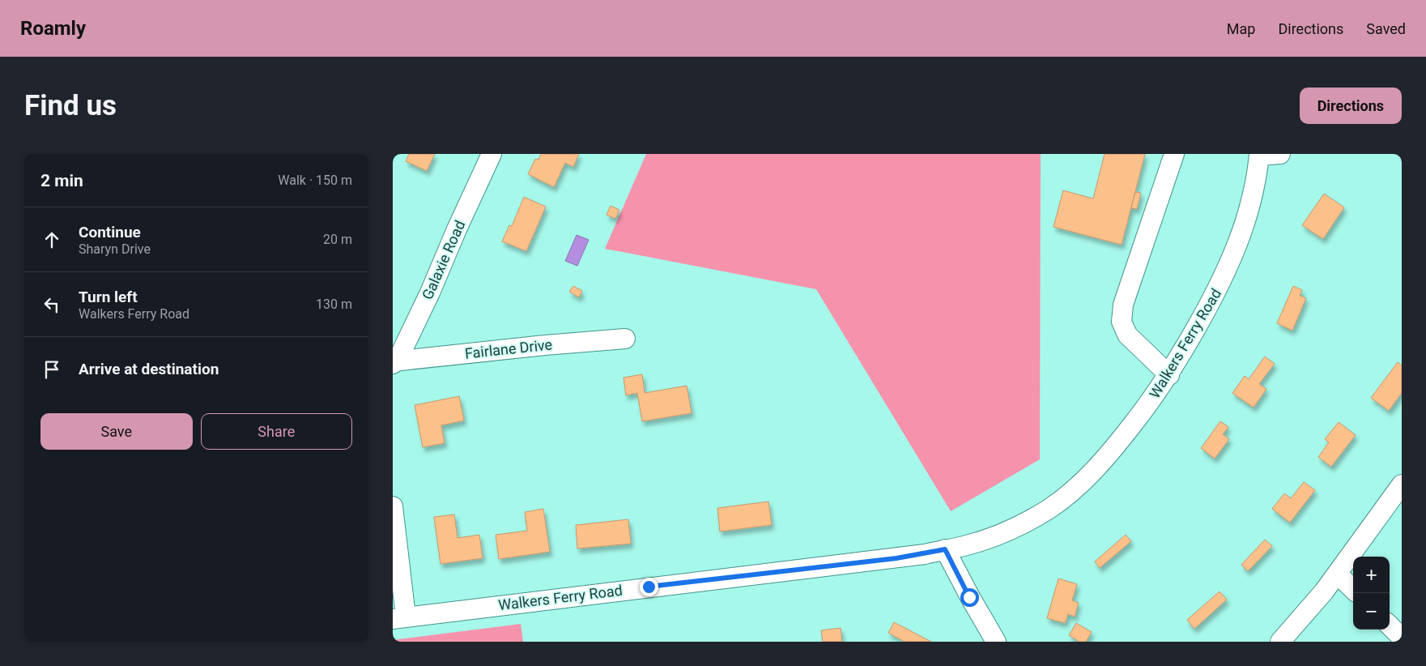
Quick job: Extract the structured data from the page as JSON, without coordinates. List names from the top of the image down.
{
  "streets": {
    "street": ["Galaxie Road", "Walkers Ferry Road", "Fairlane Drive"]
  },
  "crossings": [
    ["Galaxie Road", "Fairlane Drive"]
  ],
  "page": {
    "header": "Roamly",
    "nav": ["Map", "Directions", "Saved"],
    "buttons": [
      "Directions",
      ["Save", "Share"]
    ],
    "title": "Find us",
    "heading": ["2 min", "Walk · 150 m"],
    "list": [
      ["Continue", "Sharyn Drive", "20 m"],
      ["Turn left", "Walkers Ferry Road", "130 m"],
      "Arrive at destination"
    ],
    "map_buttons": ["+", "−"]
  }
}
